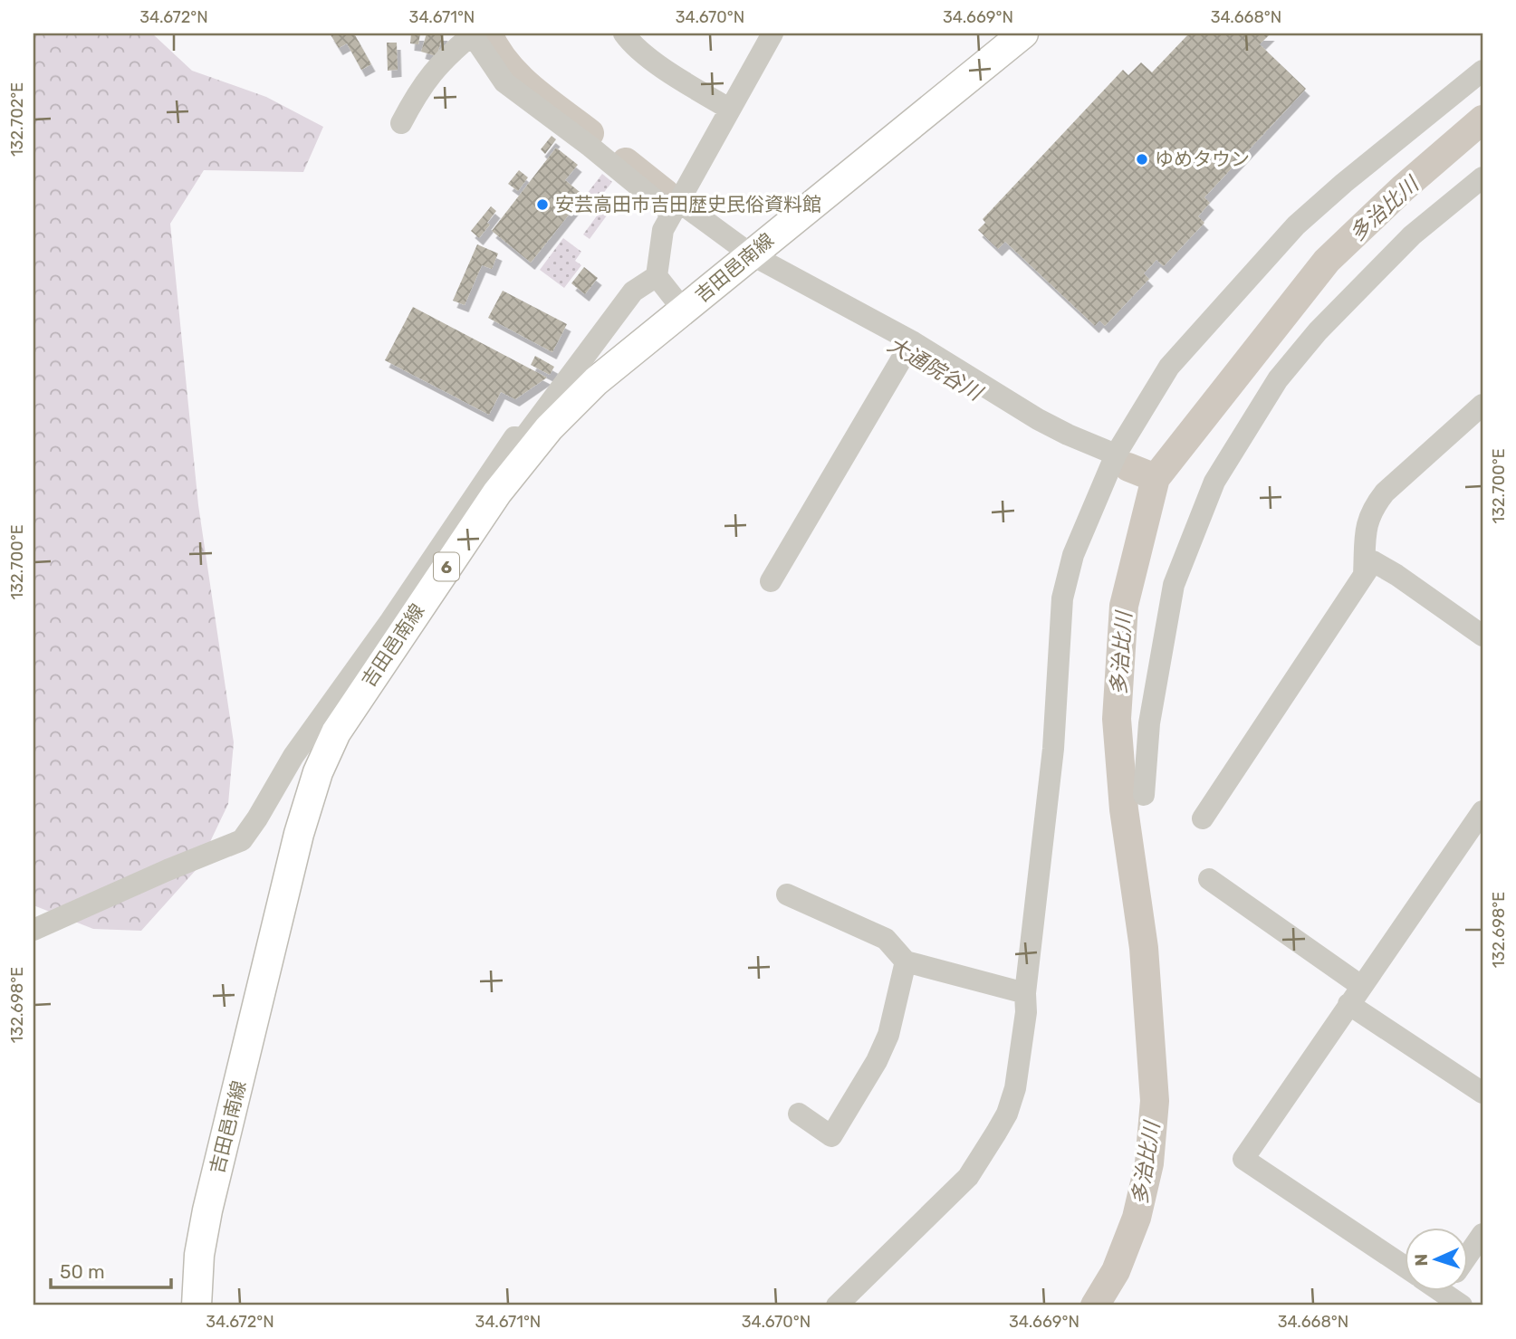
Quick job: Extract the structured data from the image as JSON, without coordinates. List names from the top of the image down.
{
  "streets": {
    "main road": ["吉田邑南線", "6"]
  },
  "water": ["多治比川", "大通院谷川"],
  "places": ["ゆめタウン", "安芸高田市吉田歴史民俗資料館"],
  "scale_bar": "50 m",
  "north": "left",
  "coordinates": [
    "34.672°N",
    "34.671°N",
    "34.670°N",
    "34.669°N",
    "34.668°N",
    "132.702°E",
    "132.700°E",
    "132.698°E"
  ]
}
